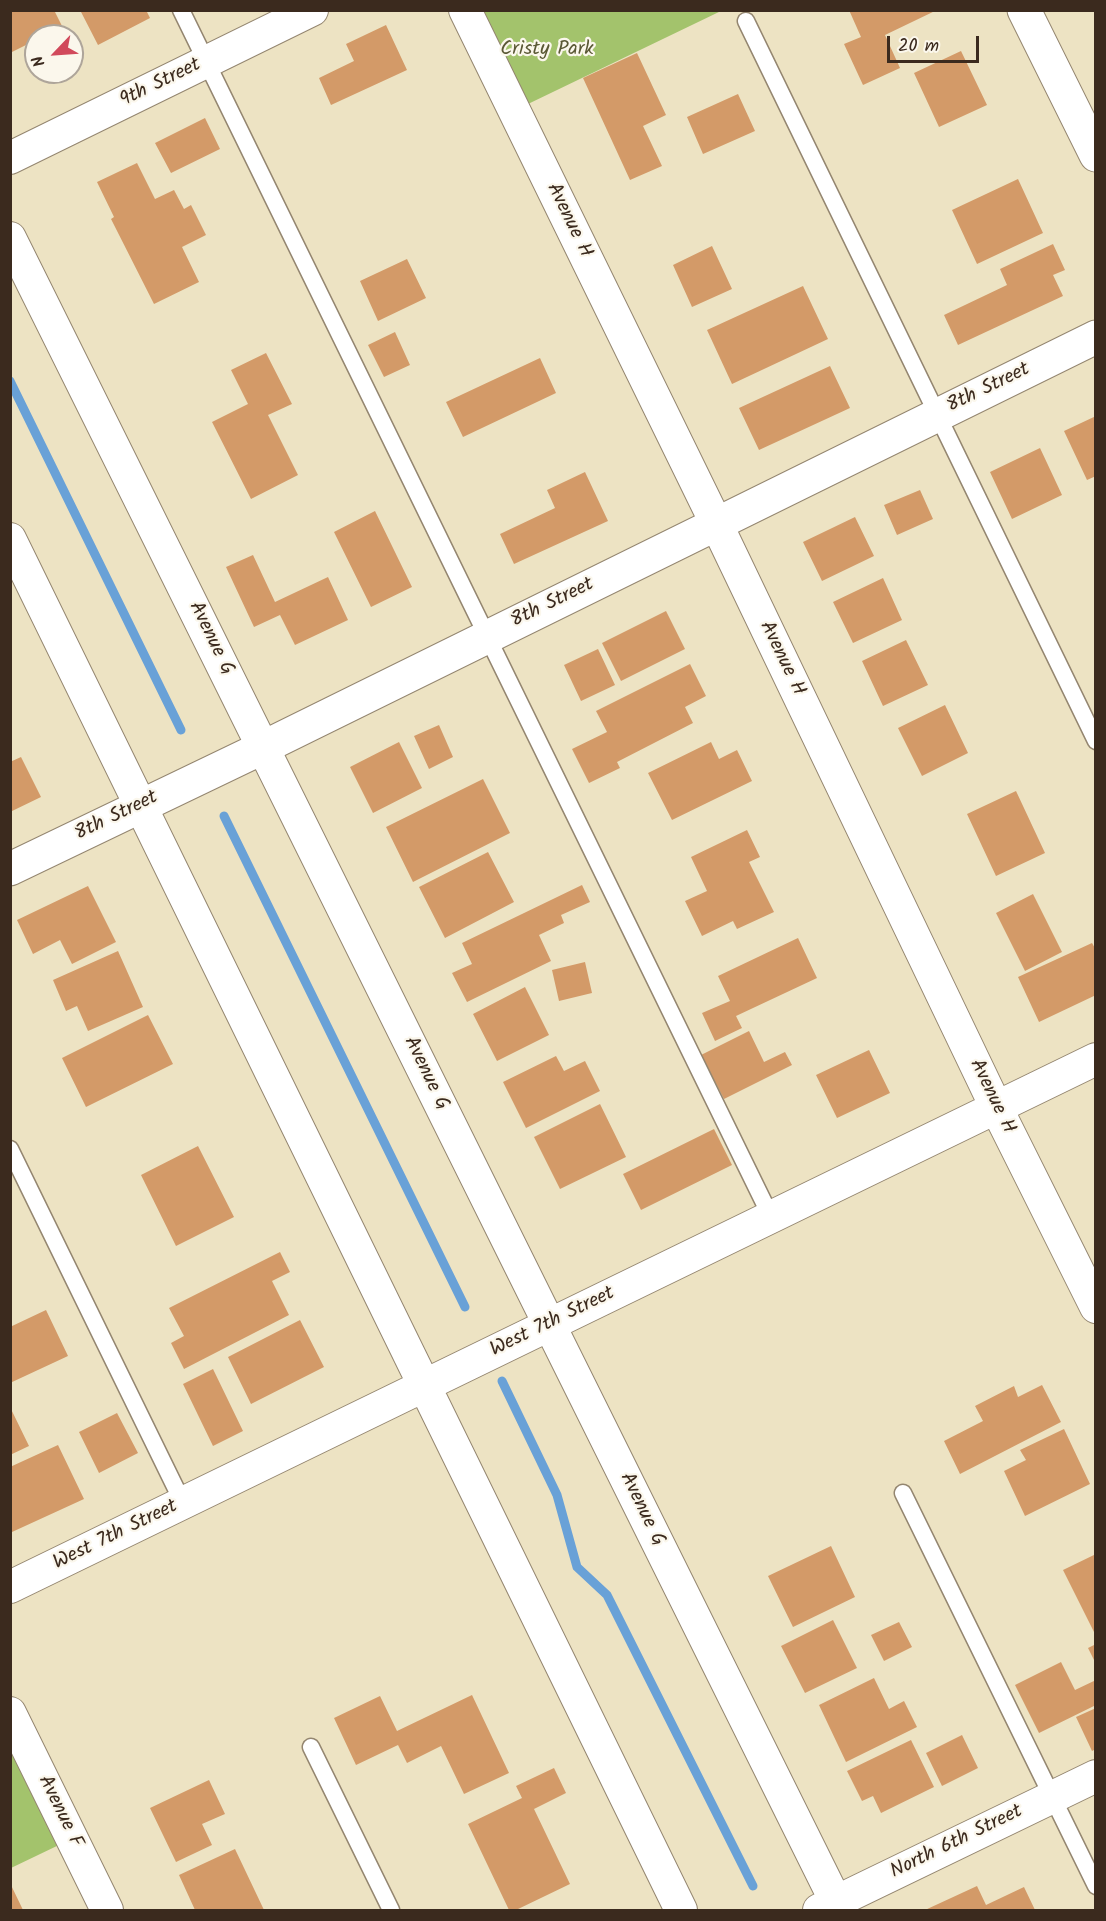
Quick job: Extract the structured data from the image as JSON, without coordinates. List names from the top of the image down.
{
  "streets": {
    "street": [
      "9th Street",
      "Avenue H",
      "8th Street",
      "Avenue G",
      "West 7th Street",
      "Avenue F",
      "North 6th Street"
    ]
  },
  "crossings": [
    ["Avenue H", "8th Street"],
    ["Avenue H", "West 7th Street"],
    ["8th Street", "Avenue G"],
    ["Avenue G", "West 7th Street"],
    ["Avenue G", "North 6th Street"]
  ],
  "parks": ["Cristy Park"],
  "scale_bar": "20 m",
  "north": "bottom left"
}
